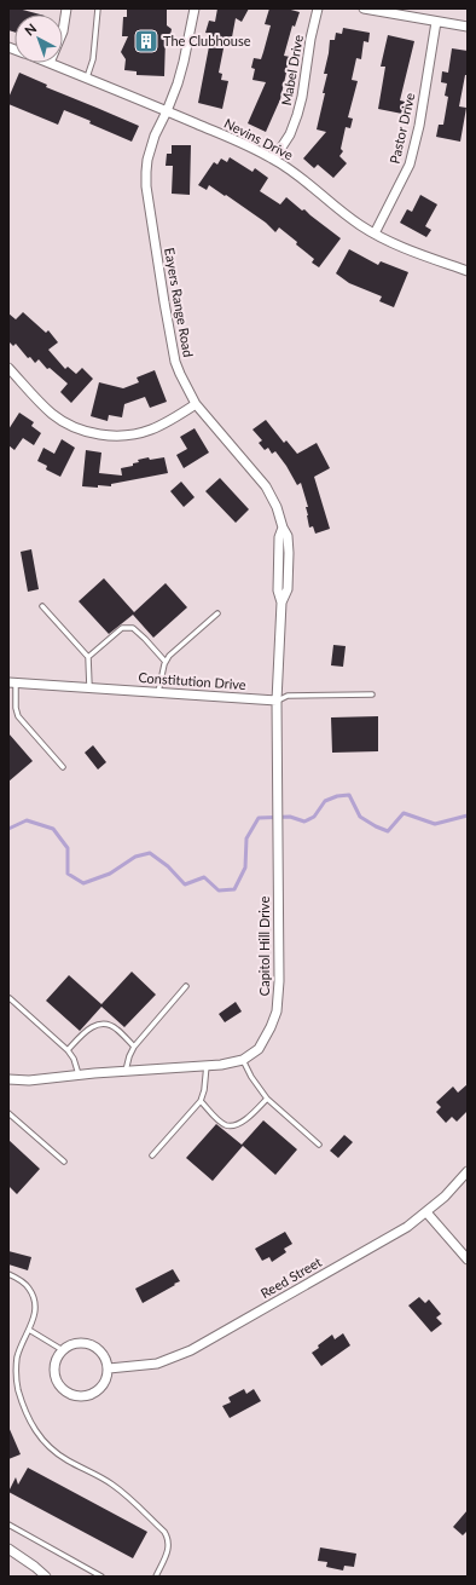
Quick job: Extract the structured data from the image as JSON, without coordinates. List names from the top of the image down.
{
  "streets": {
    "street": [
      "Mabel Drive",
      "Pastor Drive",
      "Nevins Drive",
      "Eayers Range Road",
      "Constitution Drive",
      "Capitol Hill Drive",
      "Reed Street"
    ]
  },
  "crossings": [
    ["Mabel Drive", "Nevins Drive"],
    ["Pastor Drive", "Nevins Drive"],
    ["Nevins Drive", "Eayers Range Road"],
    ["Eayers Range Road", "Constitution Drive"],
    ["Eayers Range Road", "Capitol Hill Drive"],
    ["Constitution Drive", "Capitol Hill Drive"]
  ],
  "places": {
    "building": ["The Clubhouse"]
  },
  "north": "top left"
}
